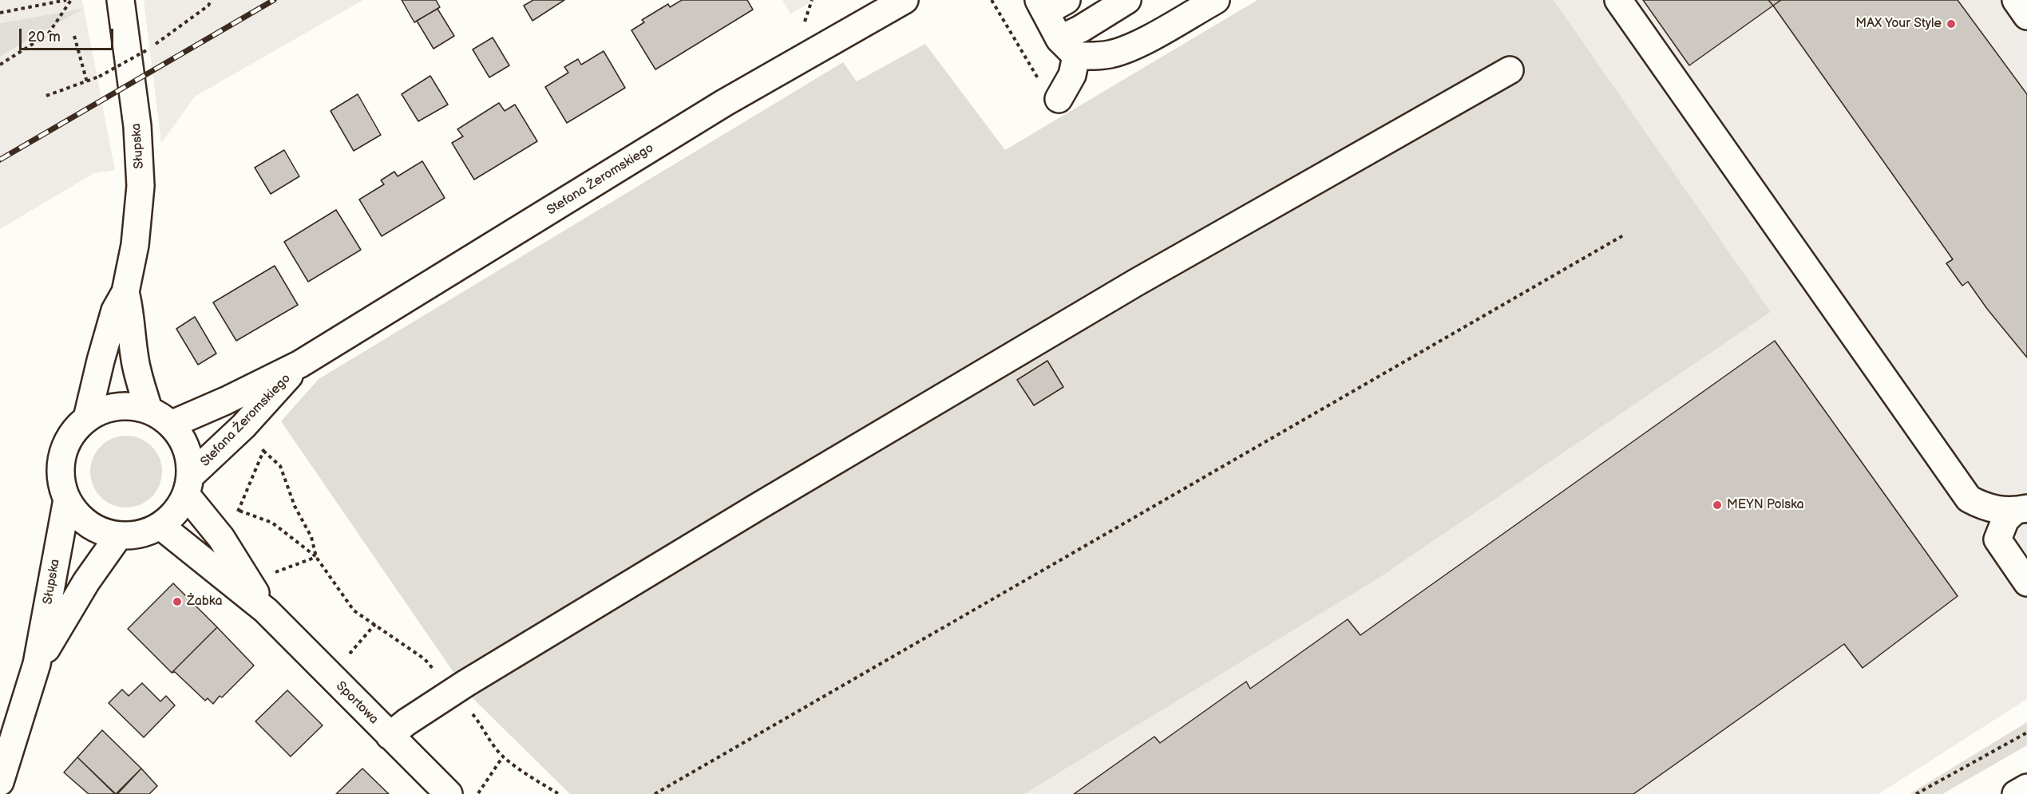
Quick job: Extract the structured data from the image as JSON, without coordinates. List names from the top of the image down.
{
  "streets": {
    "street": ["Słupska", "Stefana Żeromskiego", "Sportowa"]
  },
  "crossings": [
    ["Słupska", "Stefana Żeromskiego"],
    ["Słupska", "Sportowa"],
    ["Stefana Żeromskiego", "Sportowa"]
  ],
  "places": ["MAX Your Style", "MEYN Polska", "Żabka"],
  "scale_bar": "20 m"
}
